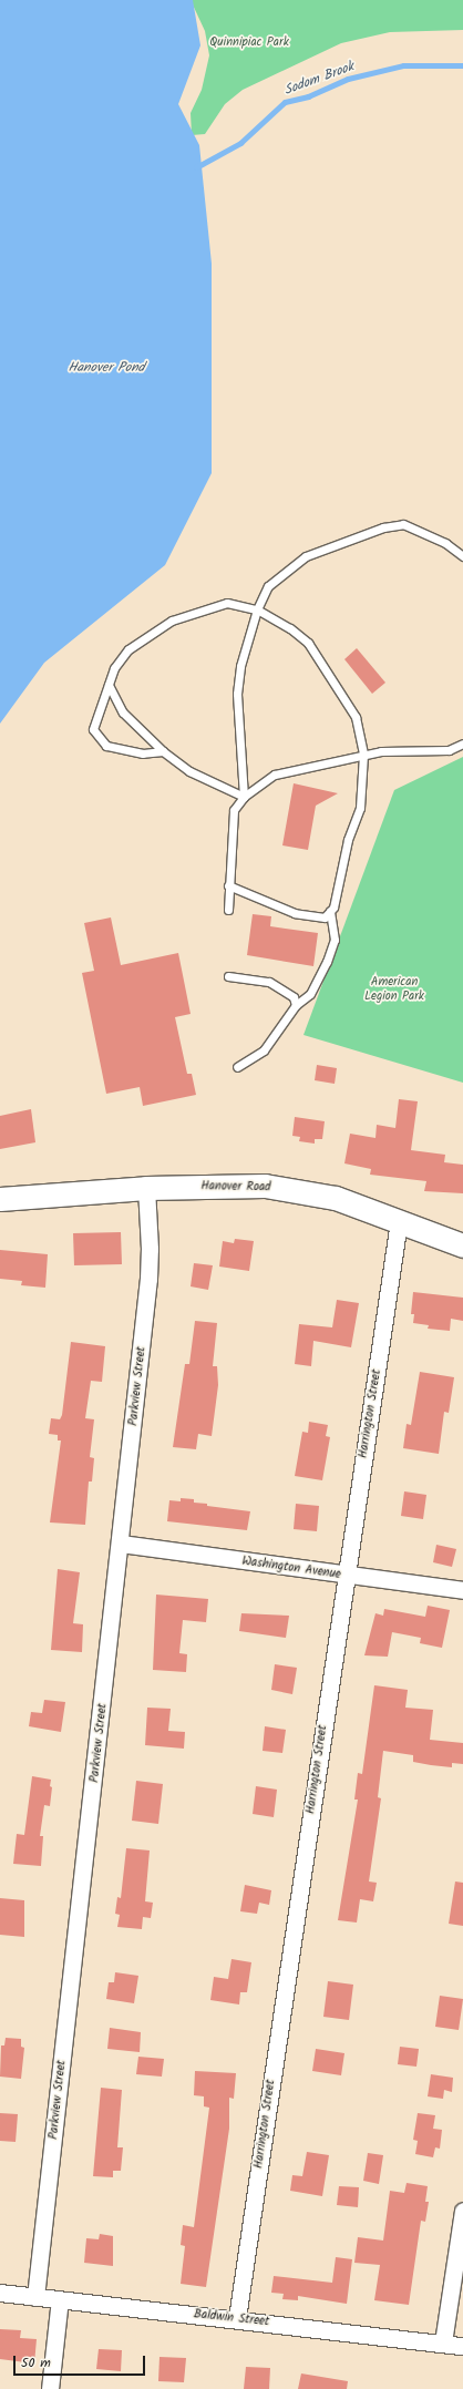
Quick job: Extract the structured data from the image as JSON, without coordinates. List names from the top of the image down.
{
  "streets": {
    "main road": ["Hanover Road"],
    "street": [
      "Parkview Street",
      "Harrington Street",
      "Washington Avenue",
      "Baldwin Street"
    ]
  },
  "crossings": [
    ["Hanover Road", "Parkview Street"],
    ["Hanover Road", "Harrington Street"],
    ["Parkview Street", "Washington Avenue"],
    ["Parkview Street", "Baldwin Street"],
    ["Harrington Street", "Washington Avenue"],
    ["Harrington Street", "Baldwin Street"]
  ],
  "water": ["Sodom Brook", "Hanover Pond"],
  "parks": ["Quinnipiac Park", "American Legion Park"],
  "scale_bar": "50 m"
}
